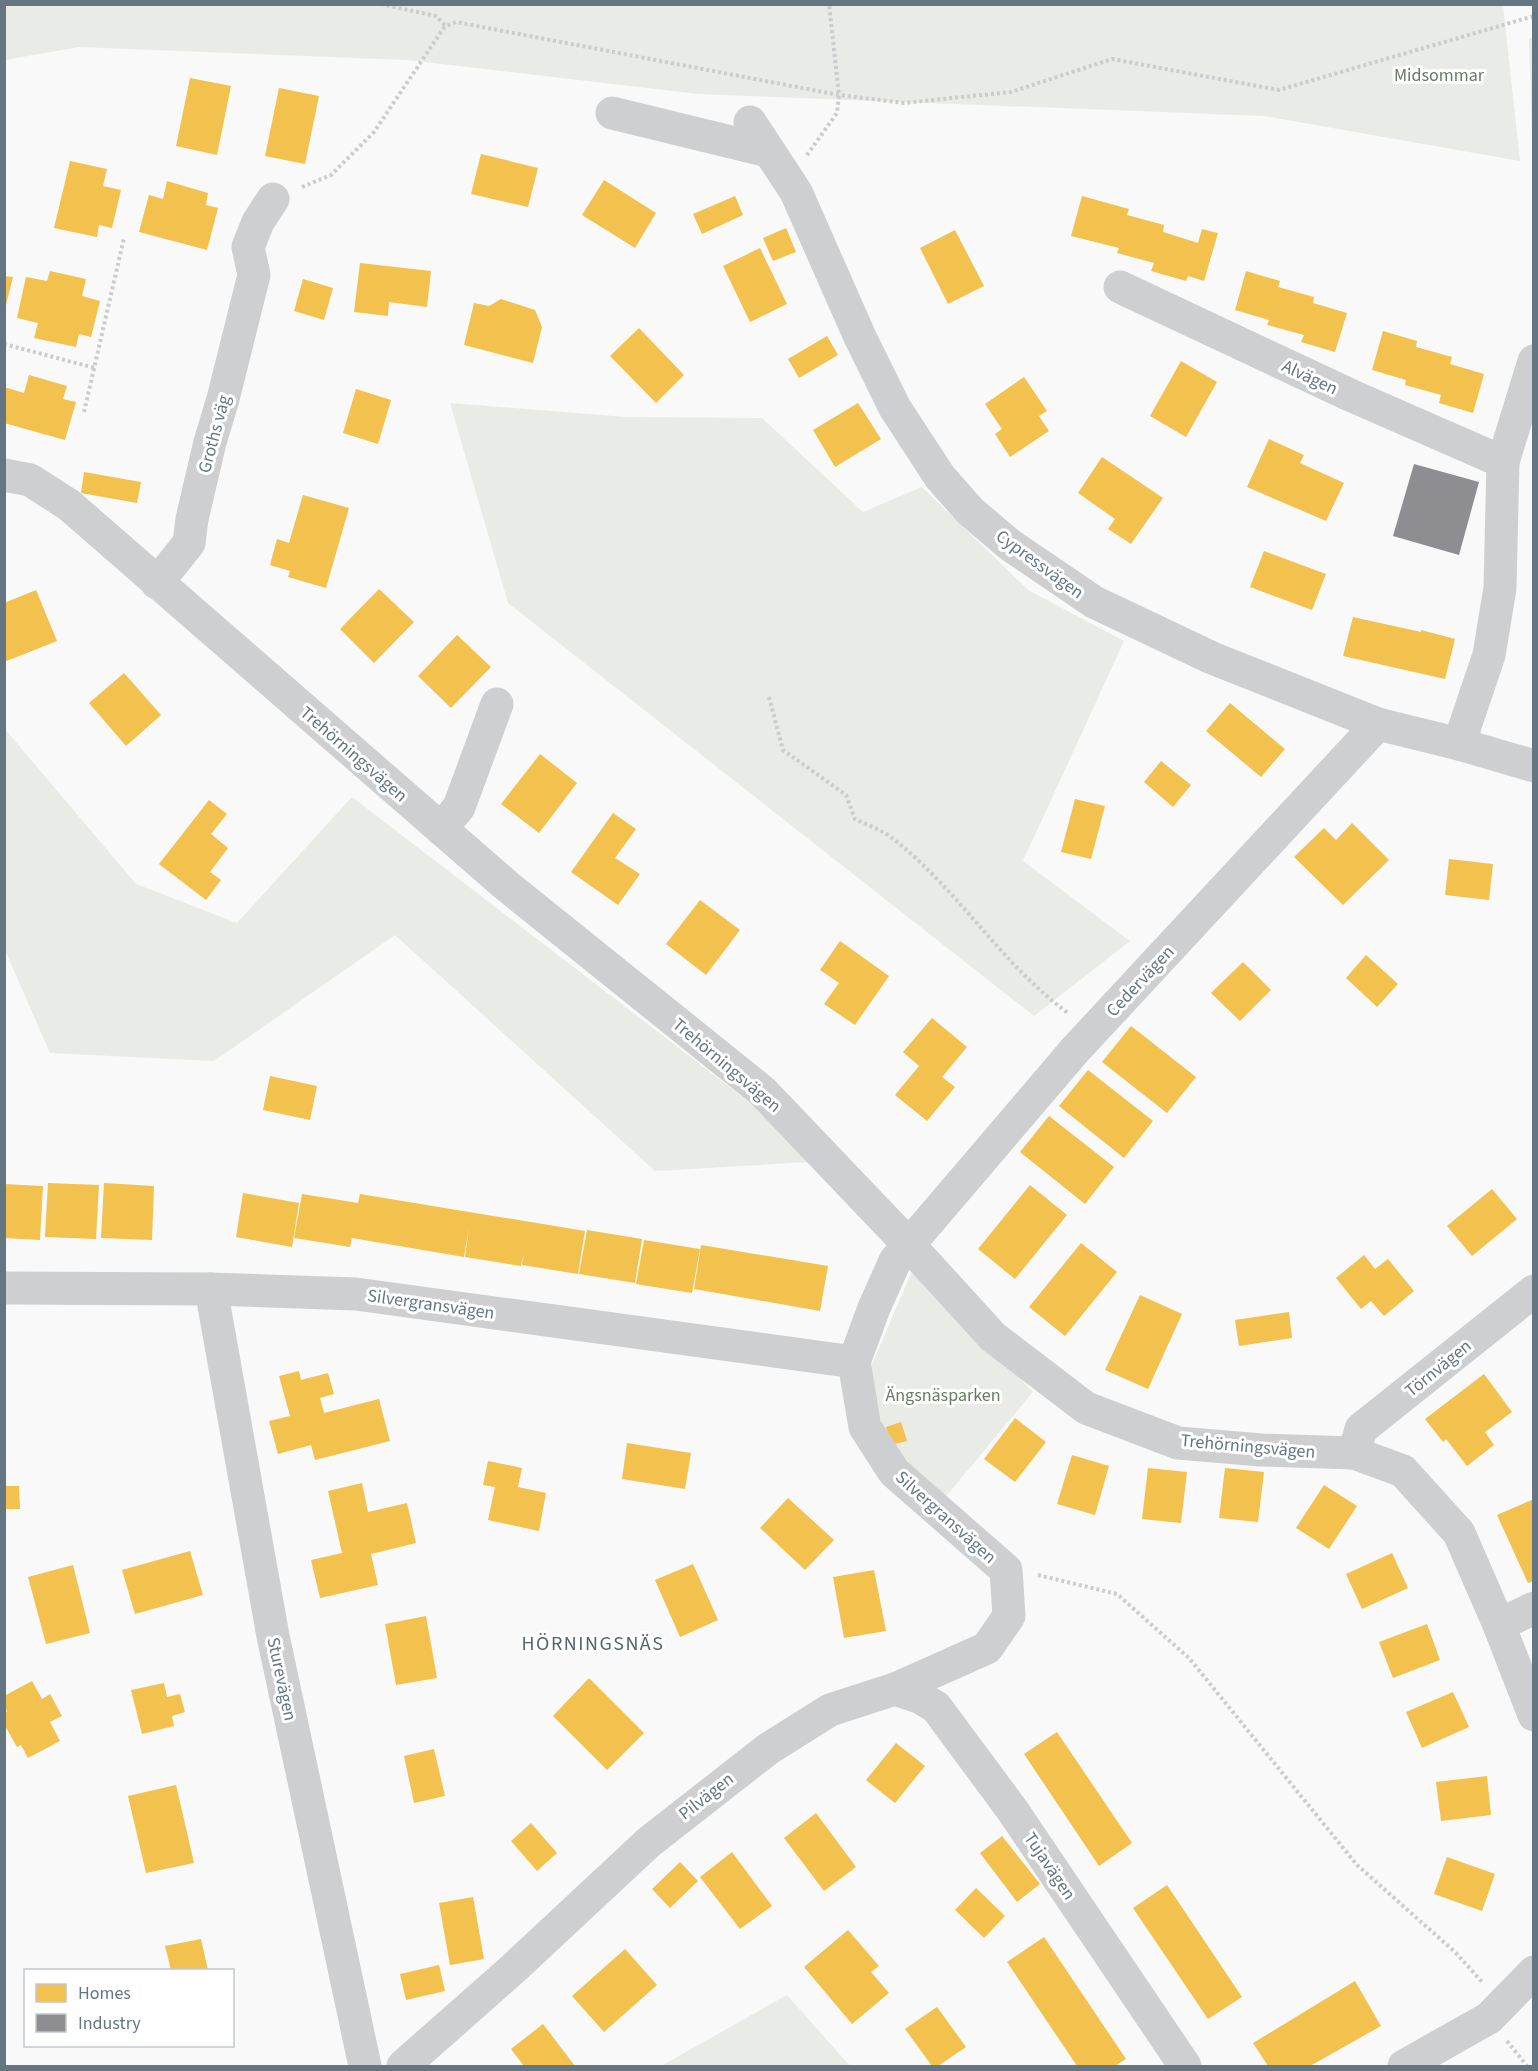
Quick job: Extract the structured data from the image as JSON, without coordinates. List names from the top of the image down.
{
  "streets": {
    "street": [
      "Alvägen",
      "Groths väg",
      "Cypressvägen",
      "Trehörningsvägen",
      "Cedervägen",
      "Silvergransvägen",
      "Törnvägen",
      "Sturevägen",
      "Pilvägen",
      "Tujavägen"
    ]
  },
  "crossings": [
    ["Groths väg", "Trehörningsvägen"],
    ["Cypressvägen", "Cedervägen"],
    ["Trehörningsvägen", "Cedervägen"],
    ["Trehörningsvägen", "Silvergransvägen"],
    ["Trehörningsvägen", "Törnvägen"],
    ["Cedervägen", "Silvergransvägen"],
    ["Silvergransvägen", "Sturevägen"],
    ["Silvergransvägen", "Pilvägen"],
    ["Pilvägen", "Tujavägen"]
  ],
  "districts": ["HÖRNINGSNÄS"],
  "parks": ["Midsommar", "Ängsnäsparken"],
  "legend": ["Homes", "Industry"]
}
